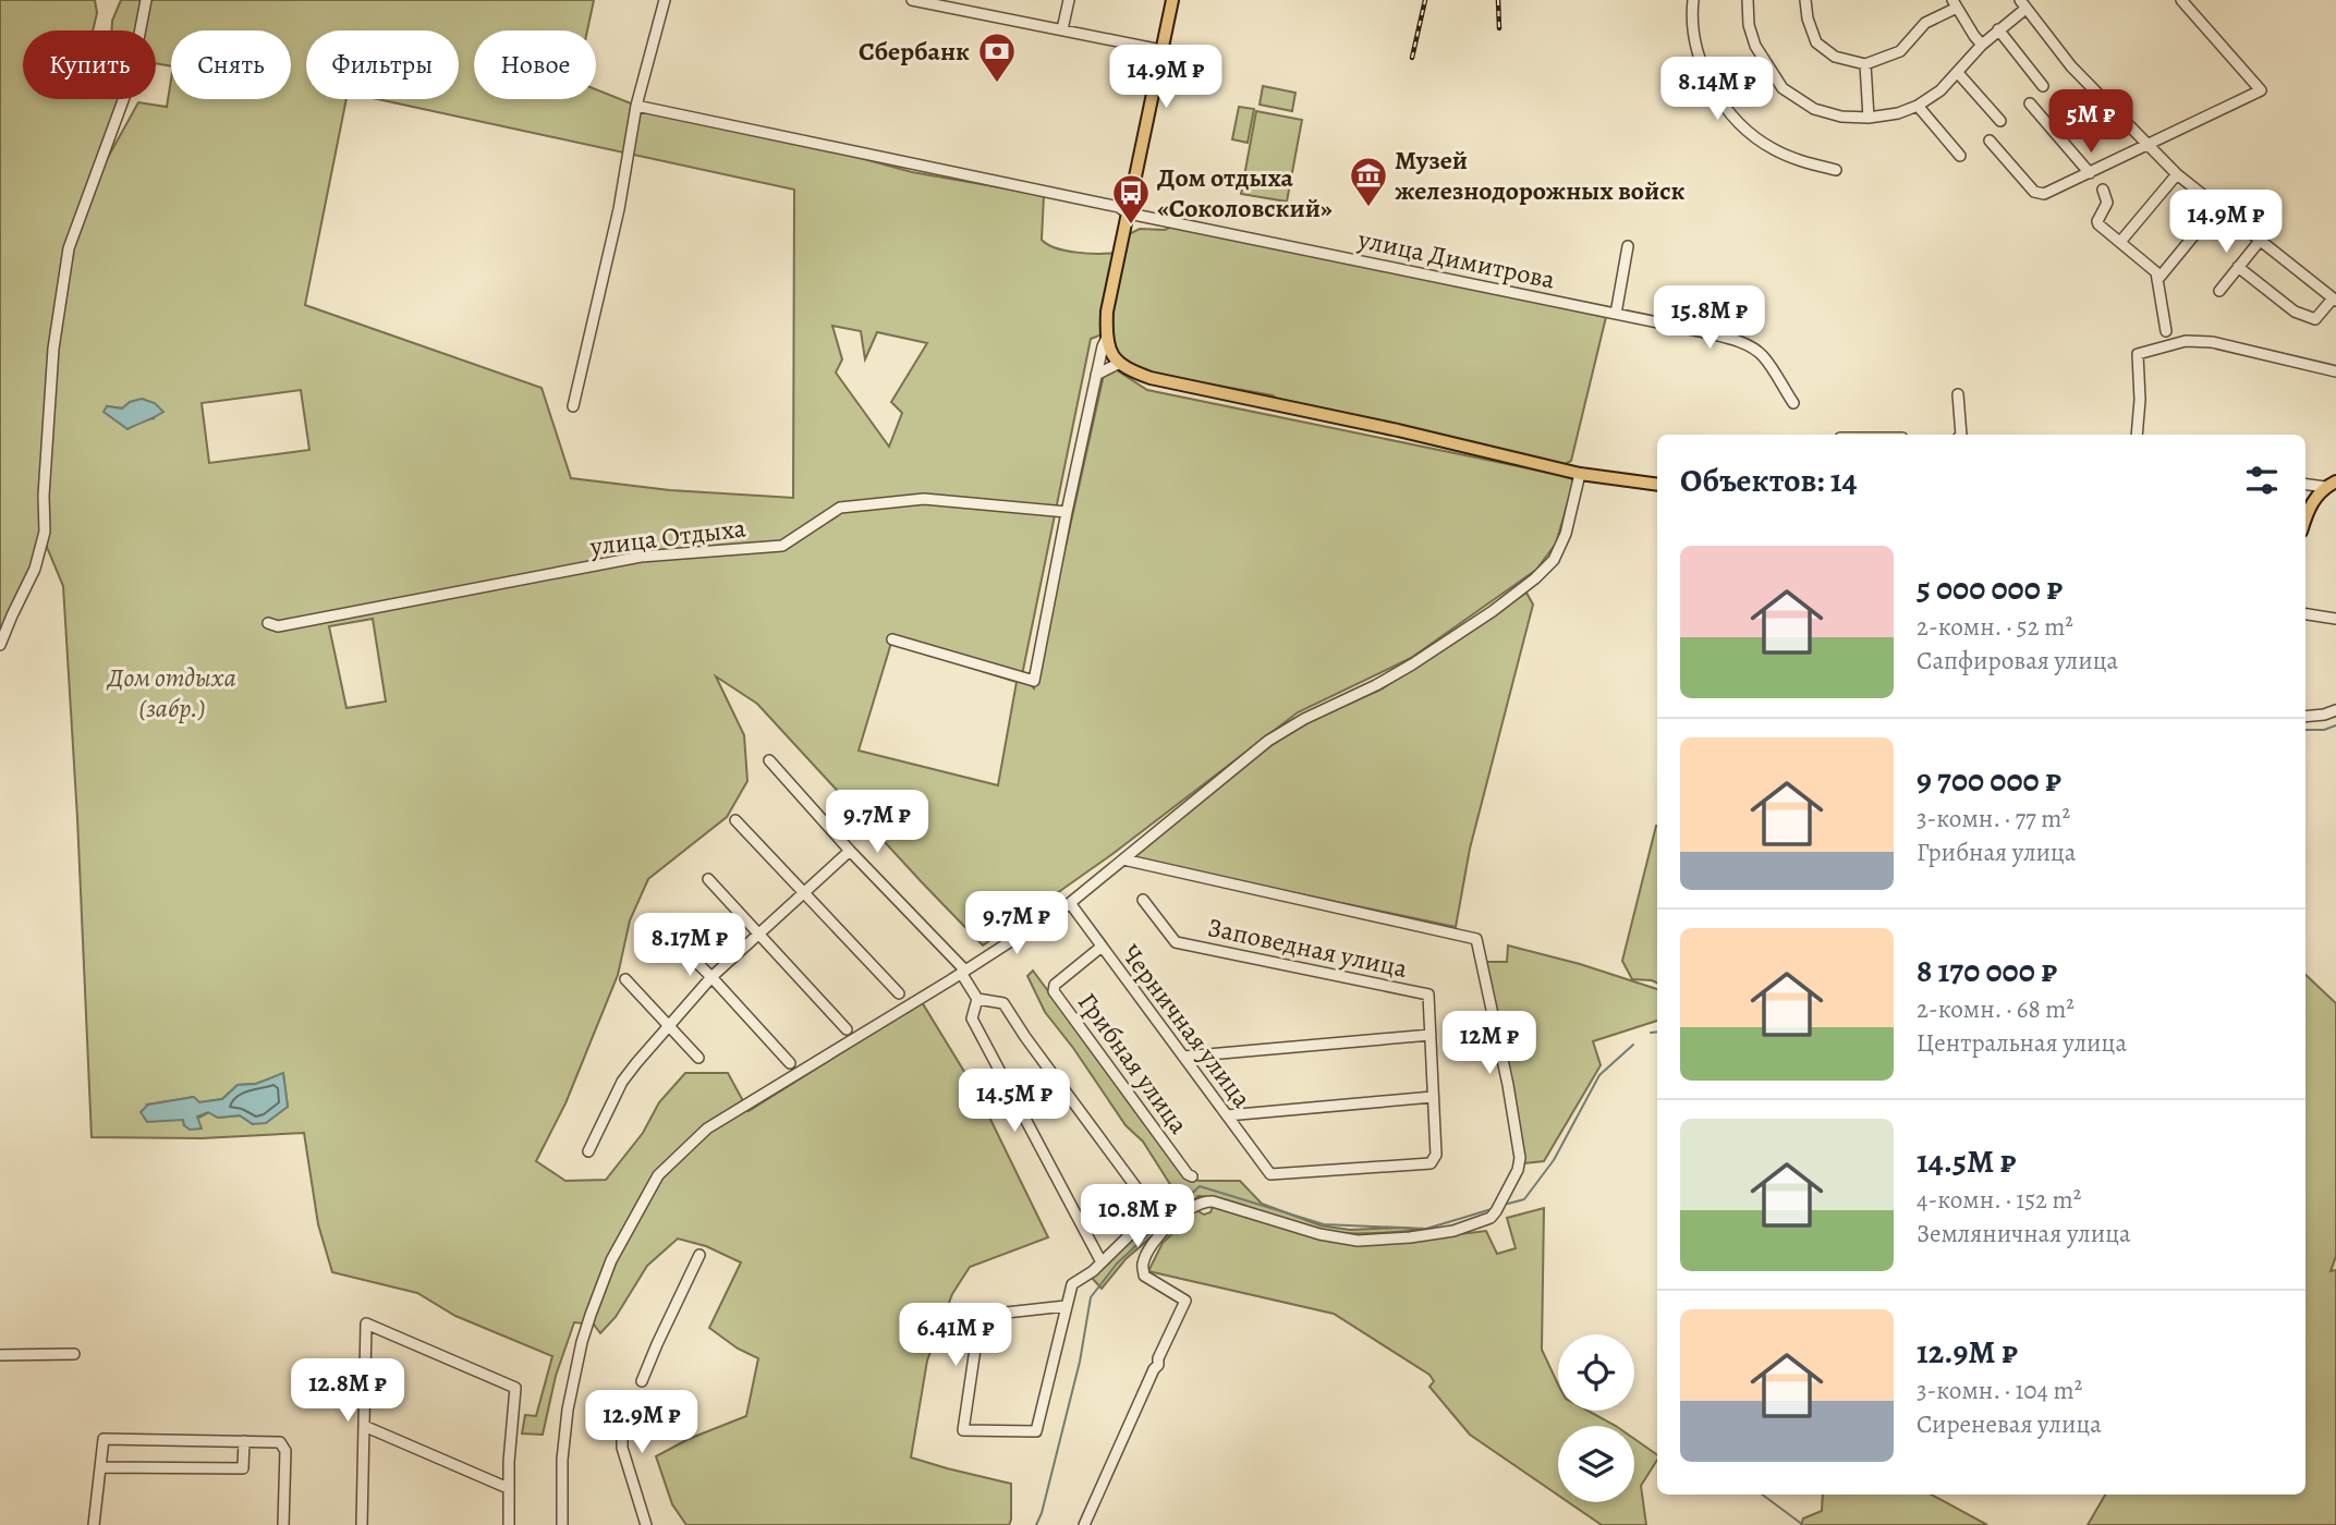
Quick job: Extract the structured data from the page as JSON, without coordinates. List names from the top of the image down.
{
  "streets": {
    "street": [
      "улица Димитрова",
      "улица Отдыха",
      "Заповедная улица",
      "Черничная улица",
      "Грибная улица"
    ]
  },
  "crossings": [
    ["Заповедная улица", "Черничная улица"],
    ["Черничная улица", "Грибная улица"]
  ],
  "parks": ["Дом отдыха (забр.)"],
  "places": {
    "bank": ["Сбербанк"],
    "museum": ["Музей железнодорожных войск"],
    "bus stop": ["Дом отдыха «Соколовский»"]
  },
  "page": {
    "chip": [
      "Купить",
      "Снять",
      "Фильтры",
      "Новое"
    ],
    "price": [
      "14.9M ₽",
      "8.14M ₽",
      "5M ₽",
      "14.9M ₽",
      "15.8M ₽",
      "9.7M ₽",
      "9.7M ₽",
      "8.17M ₽",
      "12M ₽",
      "14.5M ₽",
      "10.8M ₽",
      "6.41M ₽",
      "12.8M ₽",
      "12.9M ₽"
    ],
    "heading": "Объектов: 14",
    "list": [
      {
        "name": "5 000 000 ₽",
        "note": "2-комн. · 52 m² · Сапфировая улица"
      },
      {
        "name": "9 700 000 ₽",
        "note": "3-комн. · 77 m² · Грибная улица"
      },
      {
        "name": "8 170 000 ₽",
        "note": "2-комн. · 68 m² · Центральная улица"
      },
      {
        "name": "14.5M ₽",
        "note": "4-комн. · 152 m² · Земляничная улица"
      },
      {
        "name": "12.9M ₽",
        "note": "3-комн. · 104 m² · Сиреневая улица"
      }
    ]
  }
}
